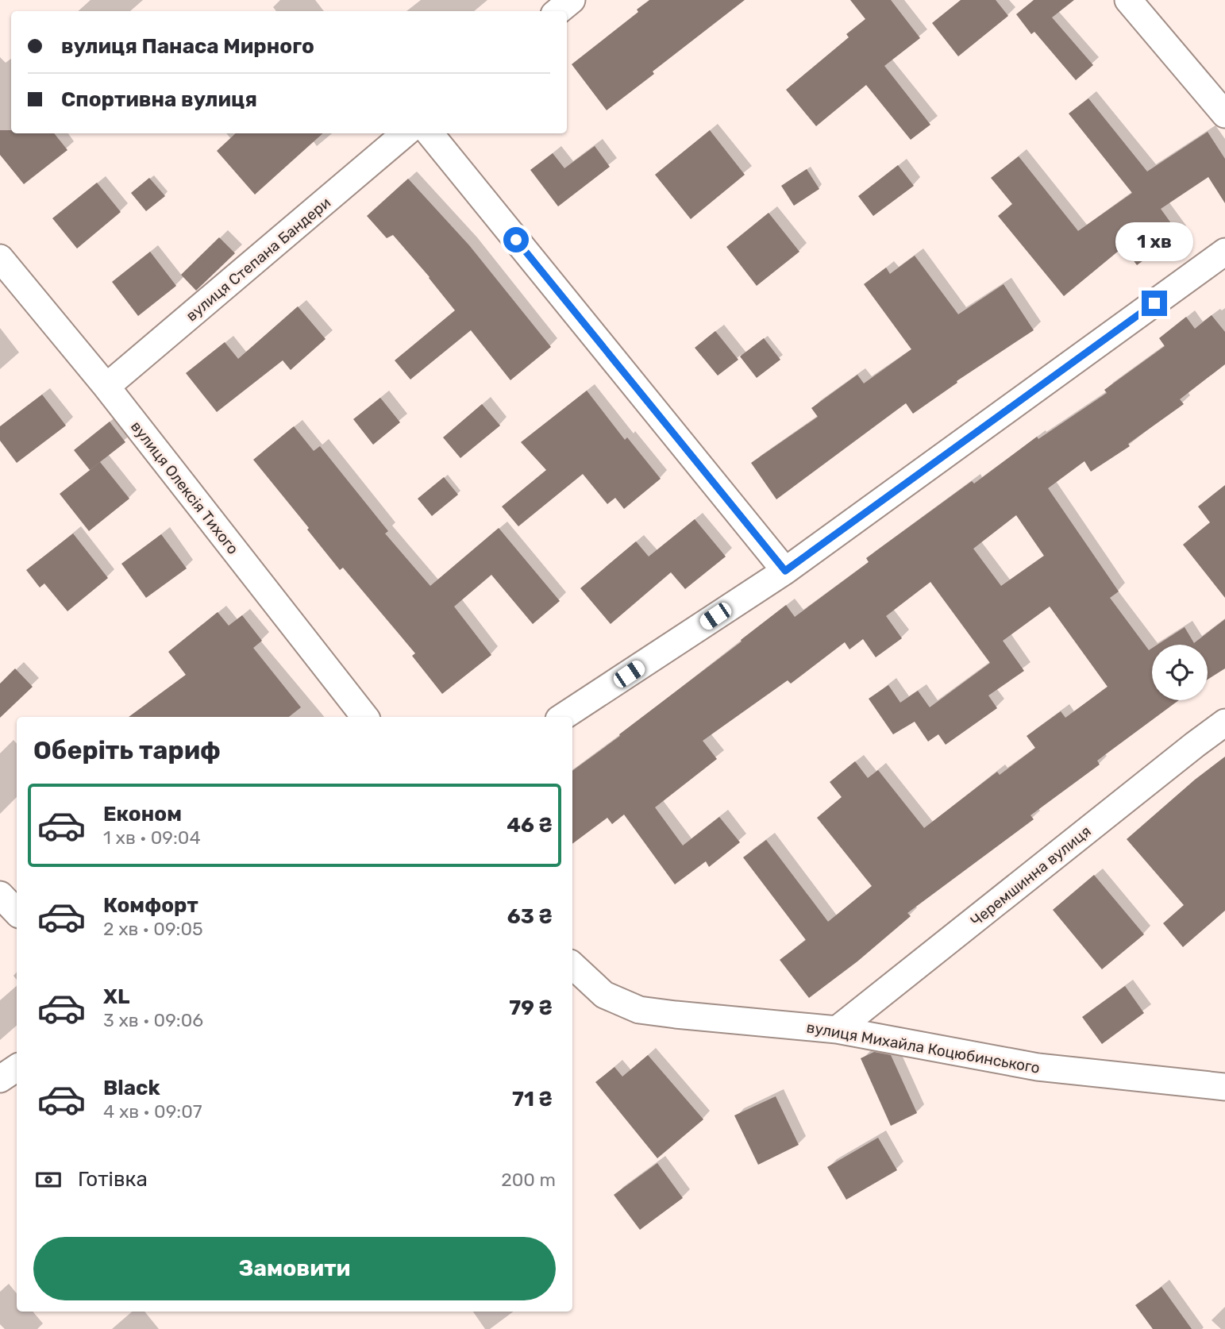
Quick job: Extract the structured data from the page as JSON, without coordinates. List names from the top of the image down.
{
  "streets": {
    "street": [
      "вулиця Степана Бандери",
      "вулиця Олексія Тихого",
      "Черемшинна вулиця",
      "вулиця Михайла Коцюбинського"
    ]
  },
  "crossings": [
    ["вулиця Степана Бандери", "вулиця Олексія Тихого"],
    ["Черемшинна вулиця", "вулиця Михайла Коцюбинського"]
  ],
  "page": {
    "banner": ["вулиця Панаса Мирного", "Спортивна вулиця"],
    "bubble": "1 хв",
    "heading": "Оберіть тариф",
    "list": [
      {
        "name": "Економ",
        "note": "1 хв · 09:04",
        "value": "46 ₴"
      },
      {
        "name": "Комфорт",
        "note": "2 хв · 09:05",
        "value": "63 ₴"
      },
      {
        "name": "XL",
        "note": "3 хв · 09:06",
        "value": "79 ₴"
      },
      {
        "name": "Black",
        "note": "4 хв · 09:07",
        "value": "71 ₴"
      }
    ],
    "pay": ["Готівка", "200 m"],
    "buttons": "Замовити"
  }
}
